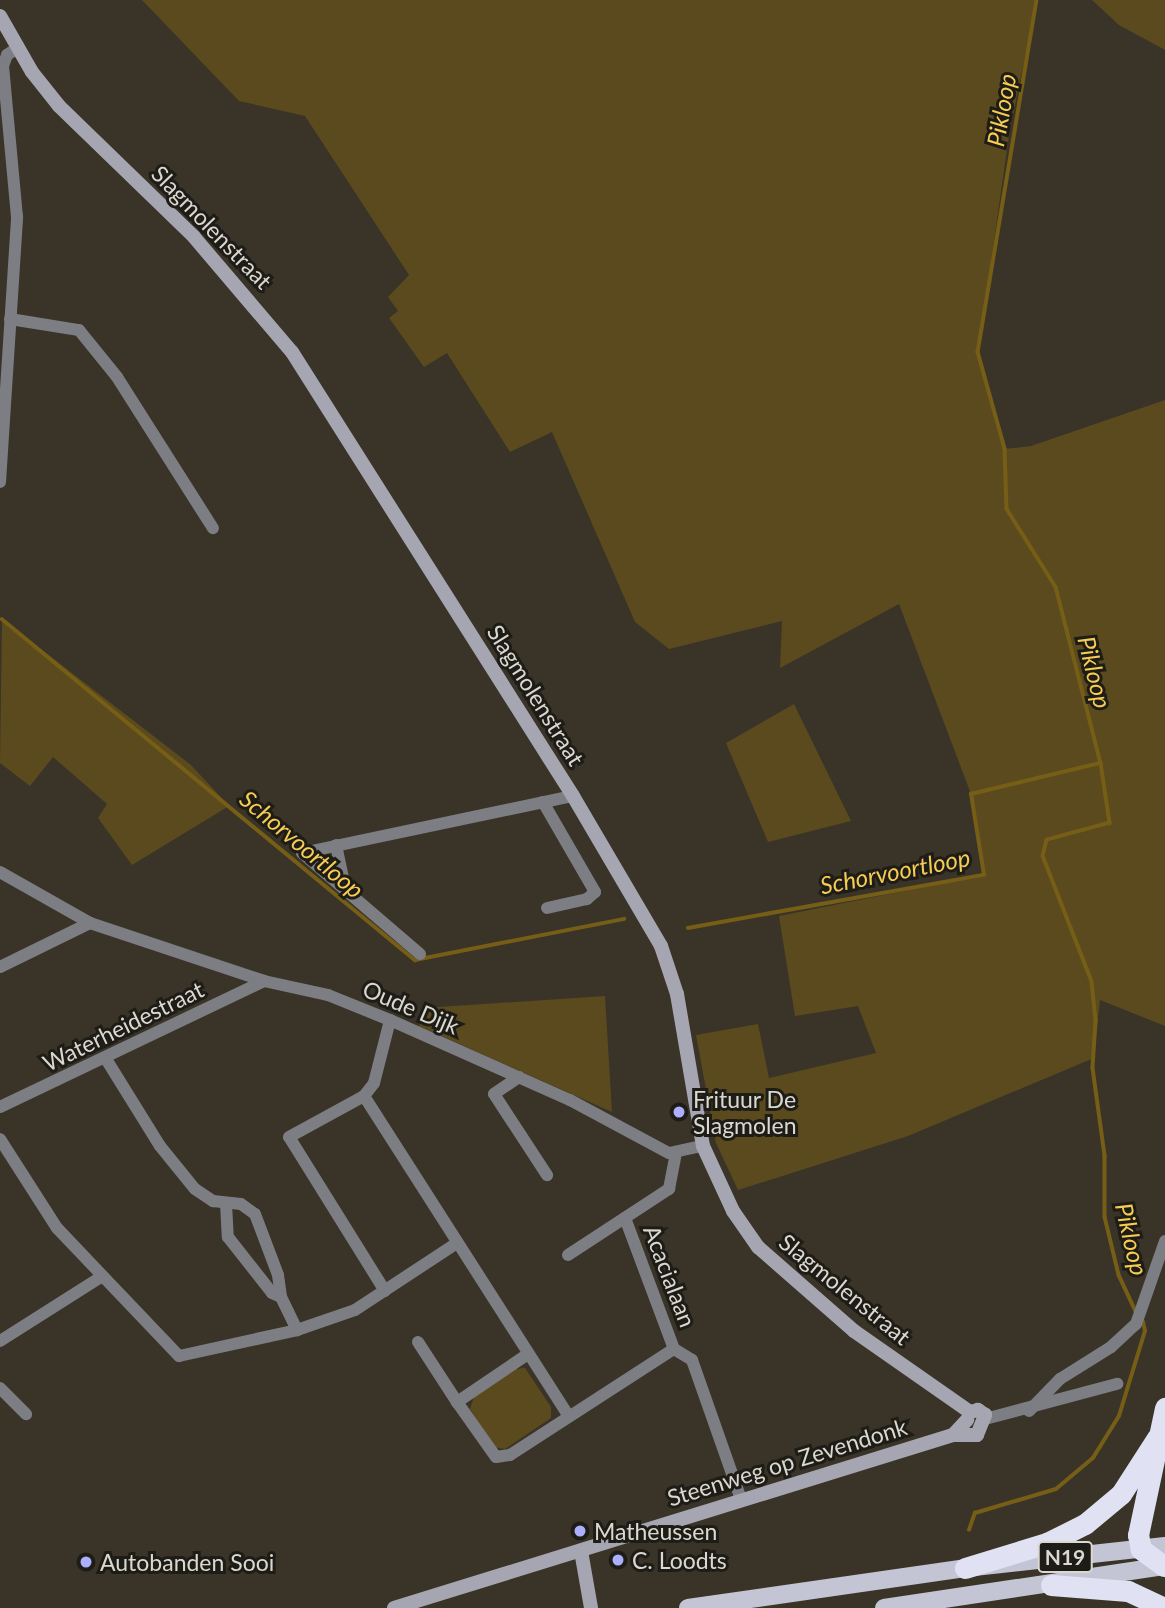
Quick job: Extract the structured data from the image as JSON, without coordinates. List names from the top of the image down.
{
  "streets": {
    "main road": ["N19"],
    "street": [
      "Slagmolenstraat",
      "Oude Dijk",
      "Waterheidestraat",
      "Acacialaan",
      "Steenweg op Zevendonk"
    ]
  },
  "crossings": [
    ["Slagmolenstraat", "Steenweg op Zevendonk"],
    ["Oude Dijk", "Waterheidestraat"],
    ["Oude Dijk", "Acacialaan"],
    ["Acacialaan", "Steenweg op Zevendonk"]
  ],
  "water": ["Pikloop", "Schorvoortloop"],
  "places": [
    "Frituur De Slagmolen",
    "Matheussen",
    "C. Loodts",
    "Autobanden Sooi"
  ]
}
